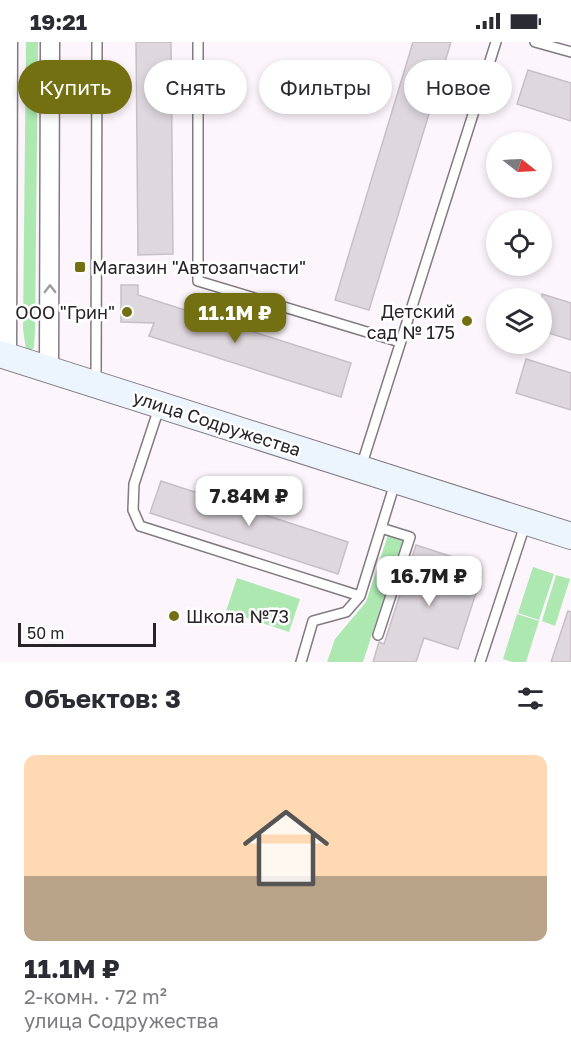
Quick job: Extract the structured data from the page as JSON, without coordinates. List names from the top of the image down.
{
  "streets": {
    "street": ["улица Содружества"]
  },
  "places": {
    "transit": ["Магазин \"Автозапчасти\""],
    "other": ["ООО \"Грин\"", "Детский сад № 175", "Школа №73"]
  },
  "scale_bar": "50 m",
  "north": "right",
  "page": {
    "status": "19:21",
    "chip": [
      "Купить",
      "Снять",
      "Фильтры",
      "Новое"
    ],
    "price": ["11.1M ₽", "7.84M ₽", "16.7M ₽"],
    "scale": "50 m",
    "heading": "Объектов: 3",
    "list": [
      {
        "name": "11.1M ₽",
        "note": "2-комн. · 72 m² · улица Содружества"
      }
    ]
  }
}
